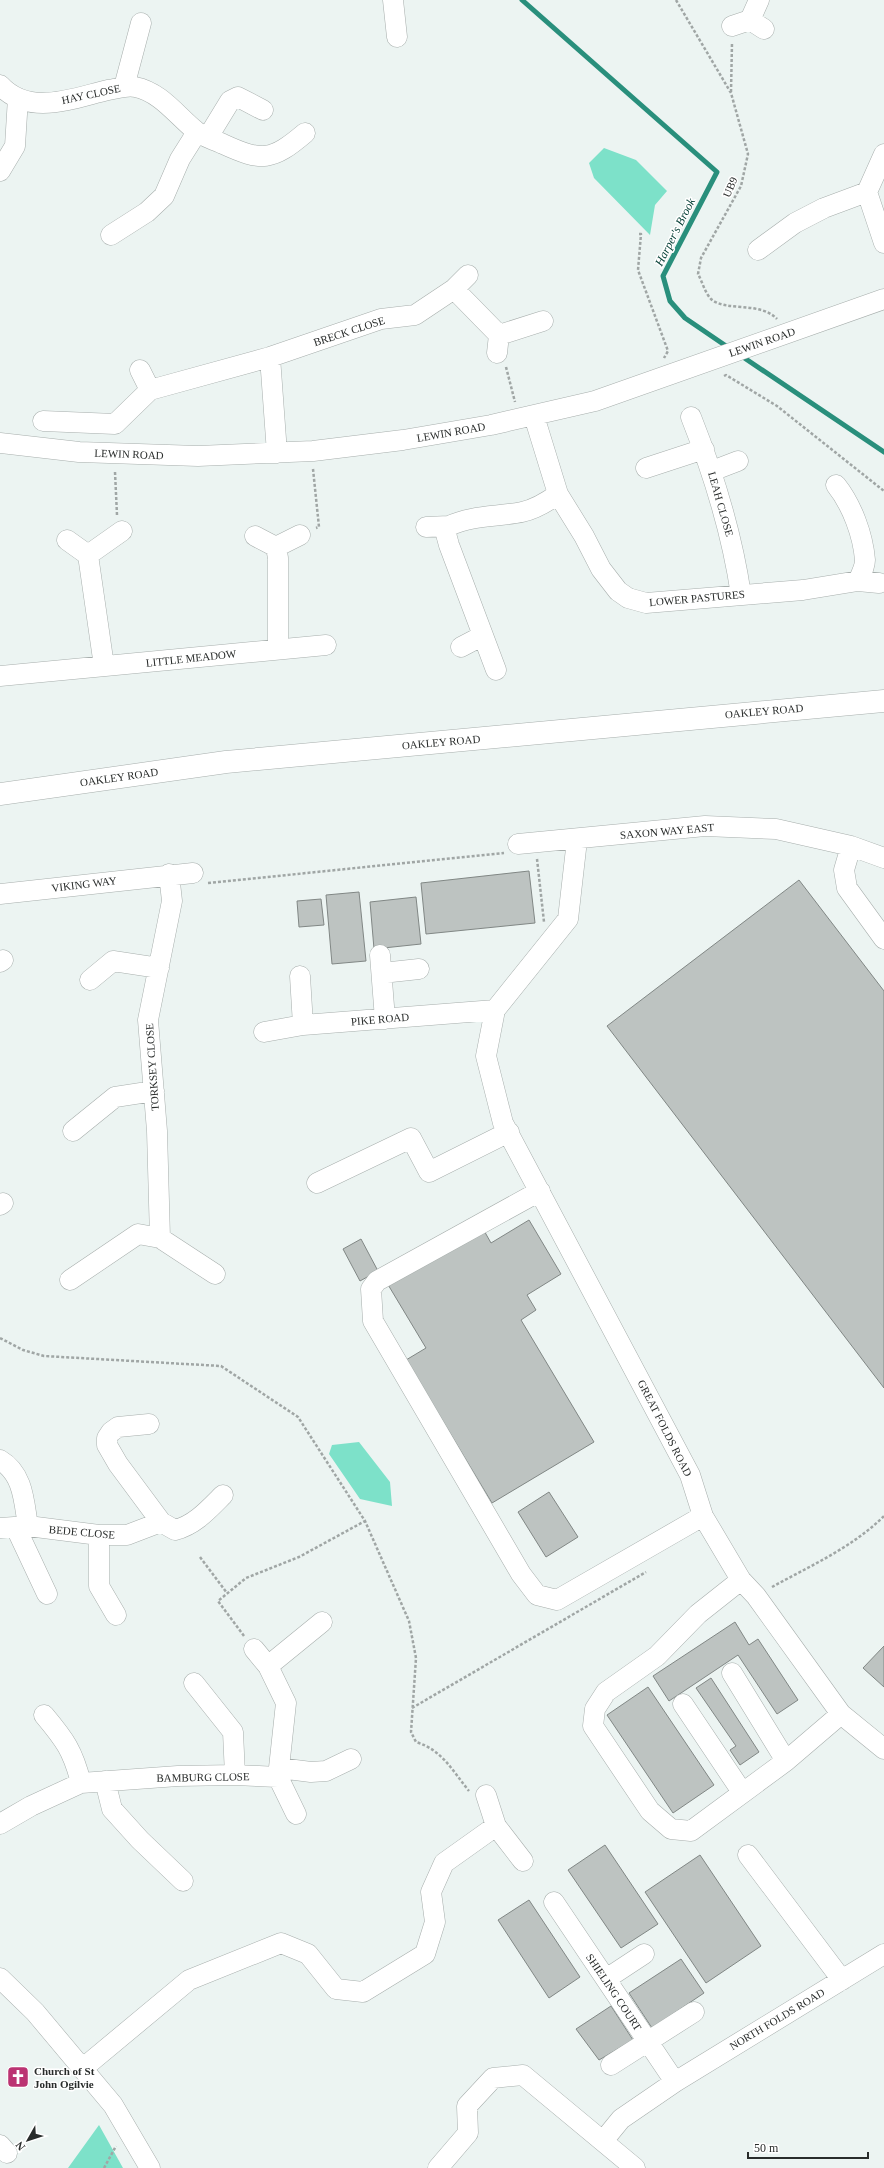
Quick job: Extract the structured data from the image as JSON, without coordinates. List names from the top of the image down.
{
  "streets": {
    "main road": ["OAKLEY ROAD"],
    "street": [
      "HAY CLOSE",
      "BRECK CLOSE",
      "LEWIN ROAD",
      "LEAH CLOSE",
      "LOWER PASTURES",
      "LITTLE MEADOW",
      "SAXON WAY EAST",
      "VIKING WAY",
      "PIKE ROAD",
      "TORKSEY CLOSE",
      "GREAT FOLDS ROAD",
      "BEDE CLOSE",
      "BAMBURG CLOSE",
      "SHIELING COURT",
      "NORTH FOLDS ROAD"
    ],
    "path": ["UB9"]
  },
  "crossings": [
    ["UB9", "LEWIN ROAD"],
    ["LEWIN ROAD", "LOWER PASTURES"],
    ["LEAH CLOSE", "LOWER PASTURES"],
    ["VIKING WAY", "TORKSEY CLOSE"],
    ["PIKE ROAD", "GREAT FOLDS ROAD"],
    ["SHIELING COURT", "NORTH FOLDS ROAD"]
  ],
  "water": ["Harper's Brook"],
  "places": {
    "church": ["Church of St John Ogilvie"]
  },
  "scale_bar": "50 m",
  "north": "bottom left"
}
